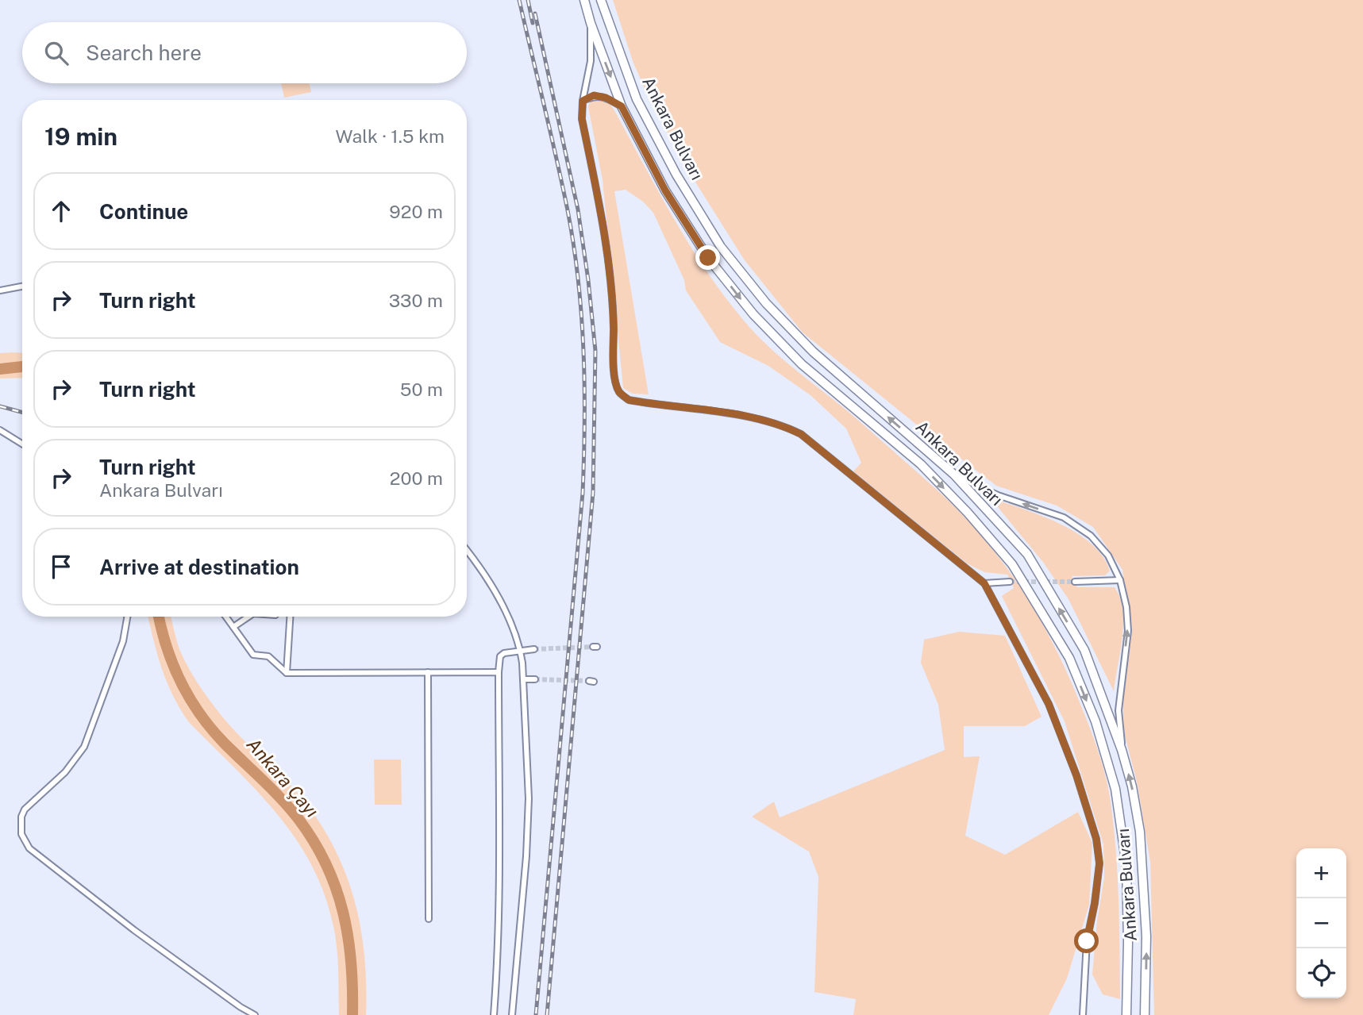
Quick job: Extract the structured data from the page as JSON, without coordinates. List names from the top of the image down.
{
  "streets": {
    "main road": ["Ankara Bulvarı"]
  },
  "water": ["Ankara Çayı"],
  "page": {
    "search": "Search here",
    "heading": ["19 min", "Walk · 1.5 km"],
    "list": [
      ["Continue", "920 m"],
      ["Turn right", "330 m"],
      ["Turn right", "50 m"],
      ["Turn right", "Ankara Bulvarı", "200 m"],
      "Arrive at destination"
    ],
    "map_buttons": ["+", "−"]
  }
}
